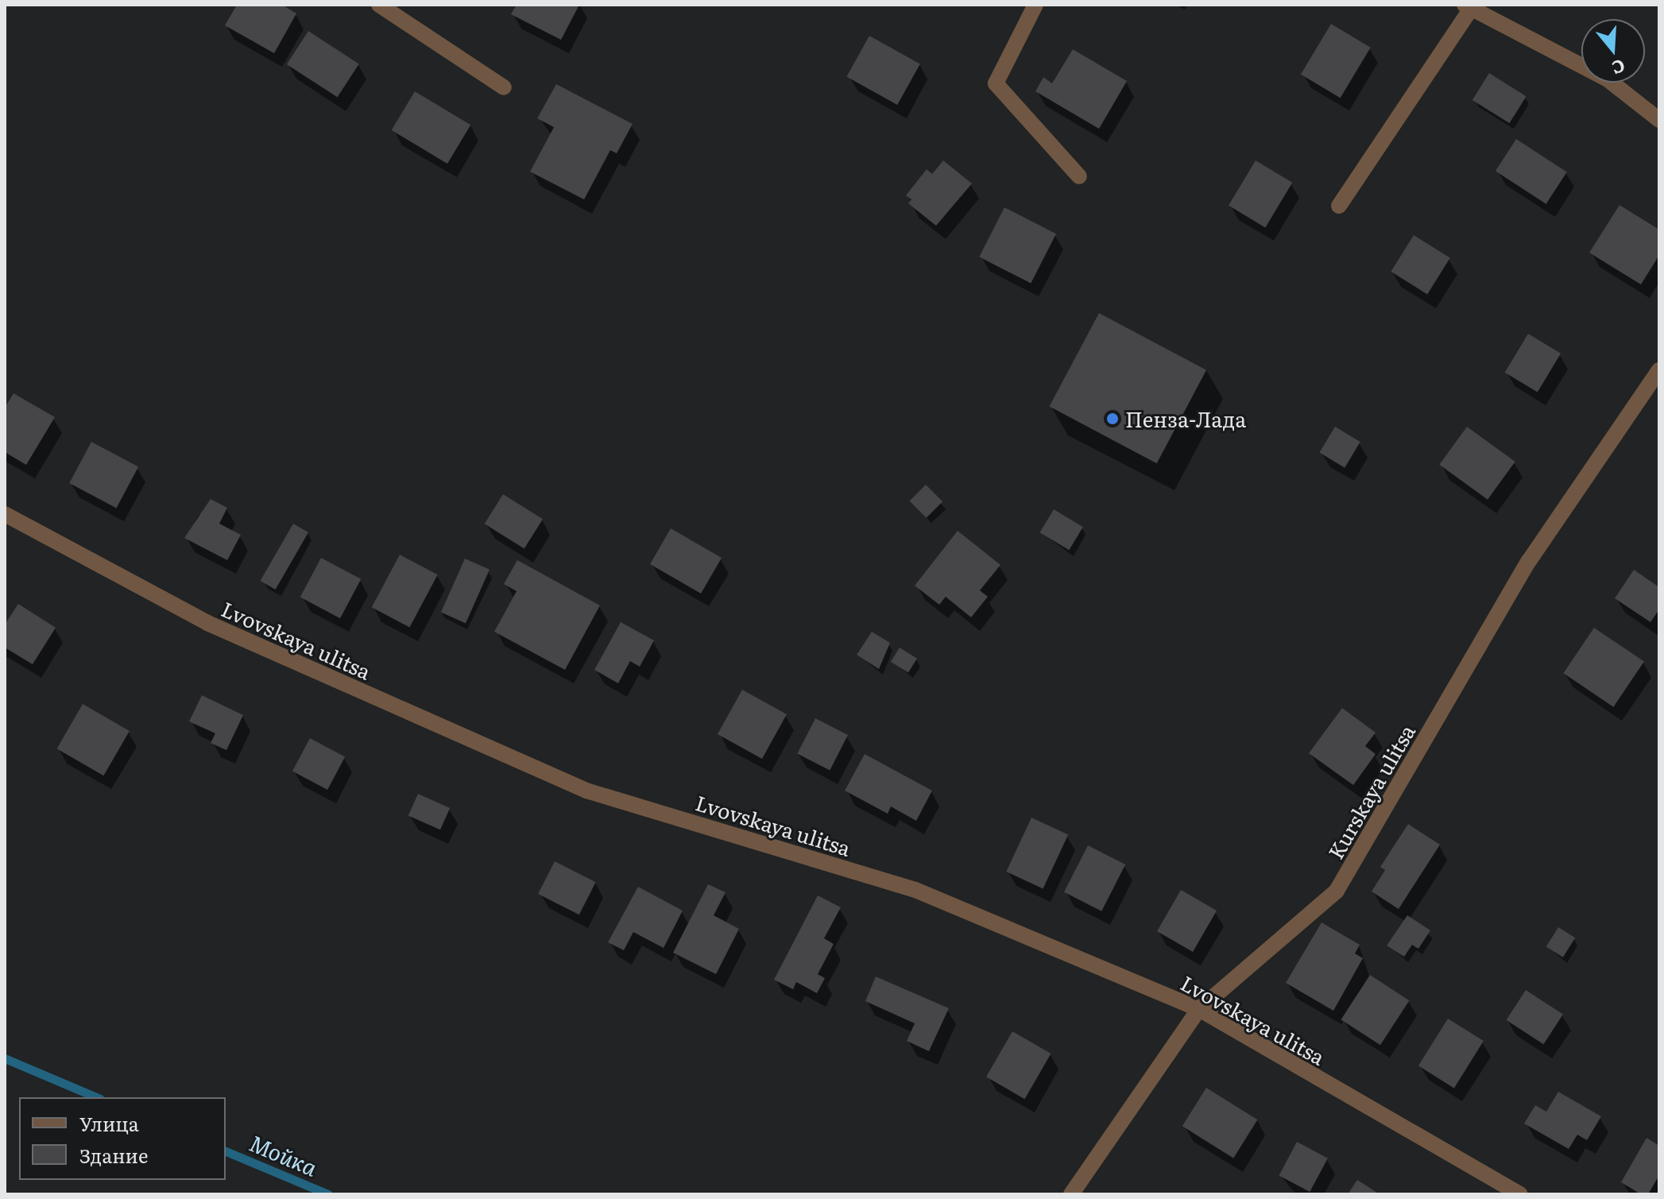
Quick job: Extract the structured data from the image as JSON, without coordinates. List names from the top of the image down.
{
  "streets": {
    "street": ["Lvovskaya ulitsa", "Kurskaya ulitsa"]
  },
  "crossings": [
    ["Lvovskaya ulitsa", "Kurskaya ulitsa"]
  ],
  "water": ["Мойка"],
  "places": ["Пенза-Лада"],
  "legend": ["Улица", "Здание"],
  "north": "bottom"
}
